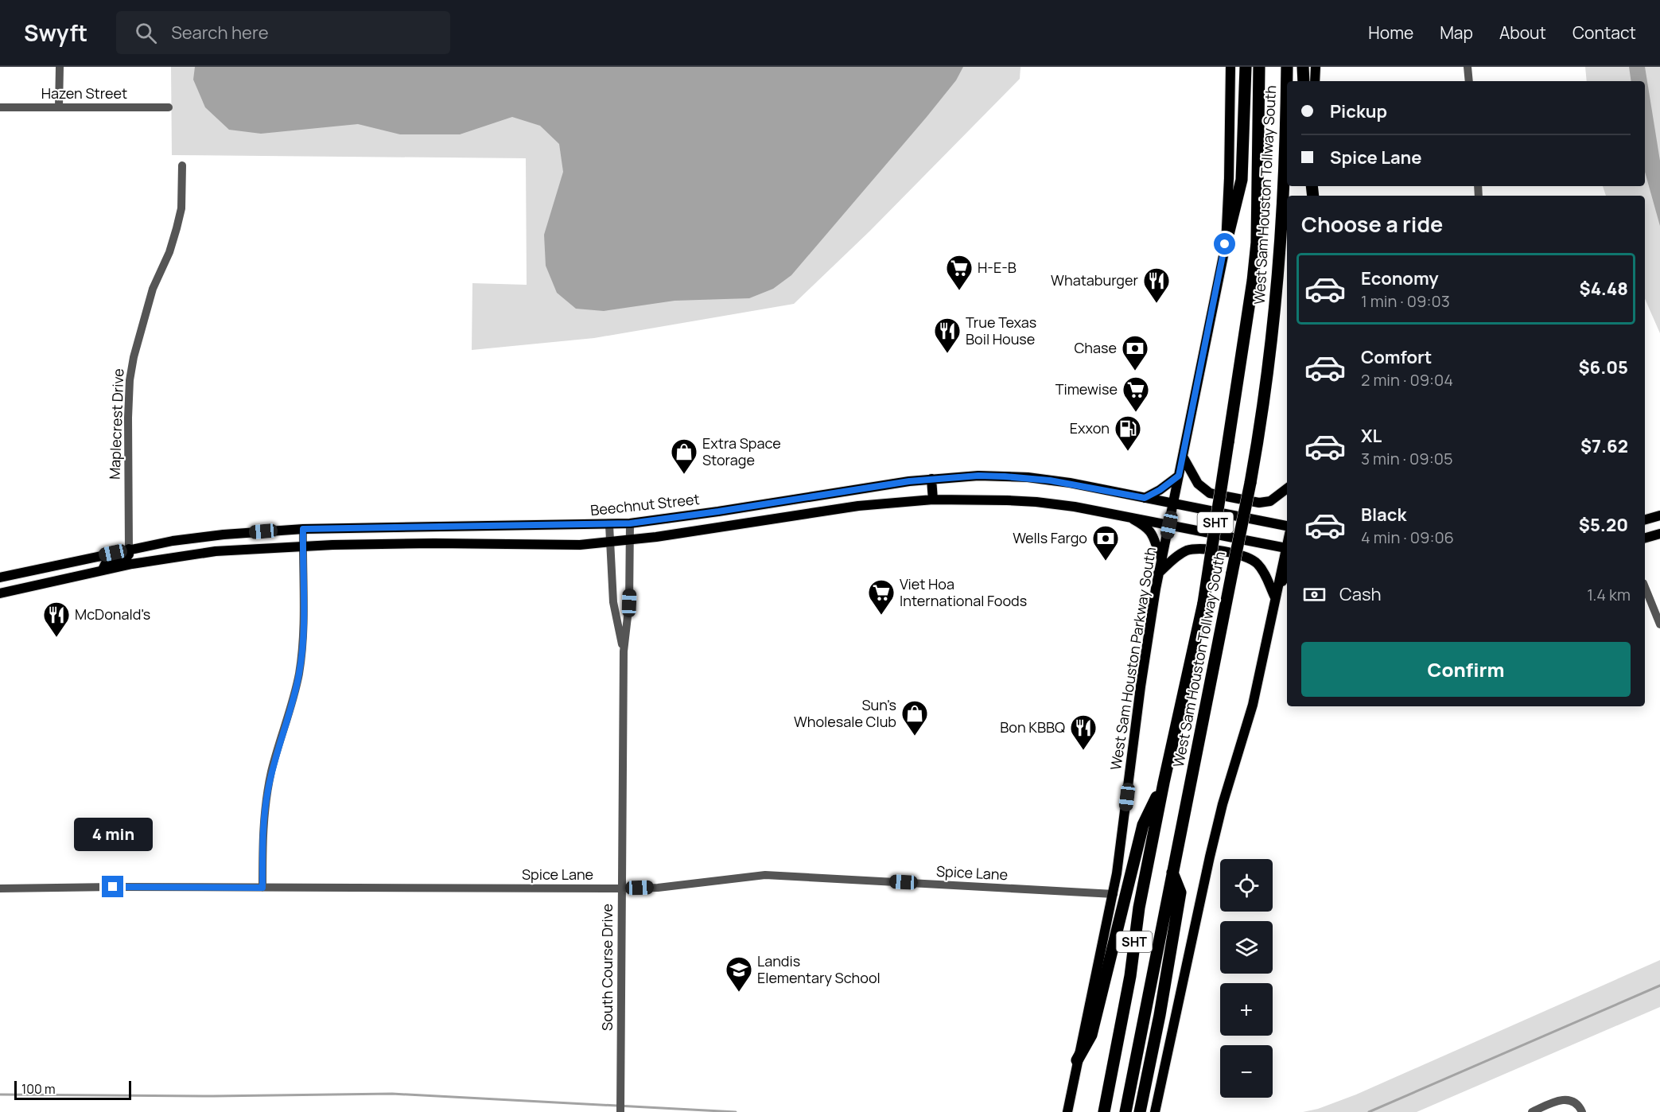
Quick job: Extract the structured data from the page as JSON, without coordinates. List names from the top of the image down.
{
  "streets": {
    "highway": ["West Sam Houston Tollway South", "SHT"],
    "main road": ["Beechnut Street", "West Sam Houston Parkway South"],
    "street": [
      "Hazen Street",
      "Maplecrest Drive",
      "Spice Lane",
      "South Course Drive"
    ]
  },
  "crossings": [
    ["Maplecrest Drive", "Beechnut Street"],
    ["Beechnut Street", "West Sam Houston Parkway South"],
    ["Beechnut Street", "South Course Drive"],
    ["West Sam Houston Parkway South", "Spice Lane"],
    ["Spice Lane", "South Course Drive"]
  ],
  "places": {
    "supermarket": ["H-E-B", "Timewise", "Viet Hoa International Foods"],
    "restaurant": [
      "Whataburger",
      "True Texas Boil House",
      "McDonald's",
      "Bon KBBQ"
    ],
    "bank": ["Chase", "Wells Fargo"],
    "fuel station": ["Exxon"],
    "shop": ["Extra Space Storage", "Sun's Wholesale Club"],
    "school or university": ["Landis Elementary School"]
  },
  "scale_bar": "100 m",
  "page": {
    "header": "Swyft",
    "search": "Search here",
    "nav": [
      "Home",
      "Map",
      "About",
      "Contact"
    ],
    "banner": ["Pickup", "Spice Lane"],
    "heading": "Choose a ride",
    "list": [
      {
        "name": "Economy",
        "note": "1 min · 09:03",
        "value": "$4.48"
      },
      {
        "name": "Comfort",
        "note": "2 min · 09:04",
        "value": "$6.05"
      },
      {
        "name": "XL",
        "note": "3 min · 09:05",
        "value": "$7.62"
      },
      {
        "name": "Black",
        "note": "4 min · 09:06",
        "value": "$5.20"
      }
    ],
    "pay": ["Cash", "1.4 km"],
    "buttons": "Confirm",
    "bubble": "4 min",
    "map_buttons": ["+", "−"],
    "scale": "100 m"
  }
}
